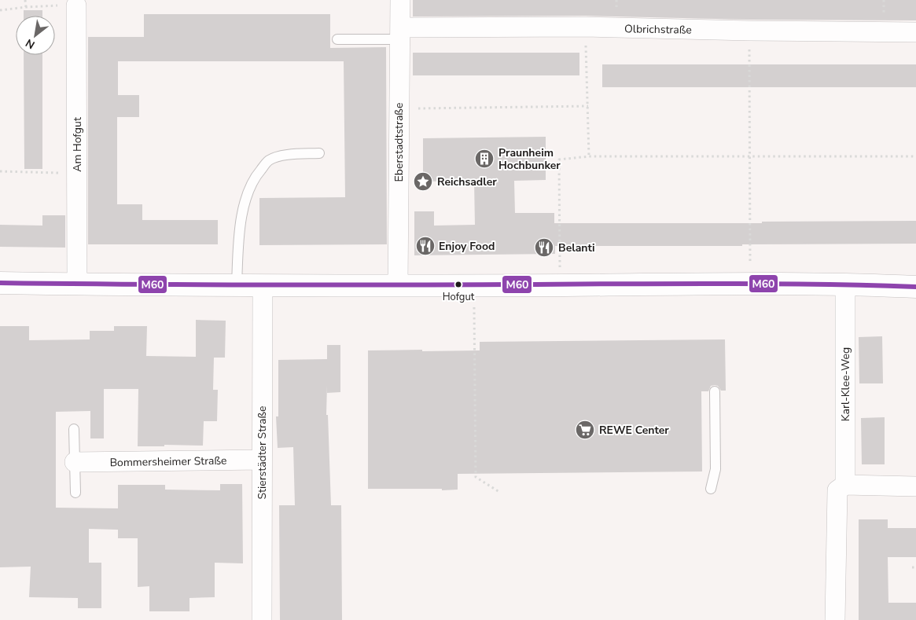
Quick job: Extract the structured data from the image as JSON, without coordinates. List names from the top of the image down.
{
  "streets": {
    "street": [
      "Olbrichstraße",
      "Eberstadtstraße",
      "Am Hofgut",
      "Karl-Klee-Weg",
      "Stierstädter Straße",
      "Bommersheimer Straße"
    ]
  },
  "crossings": [
    ["Olbrichstraße", "Eberstadtstraße"],
    ["Stierstädter Straße", "Bommersheimer Straße"]
  ],
  "places": {
    "building": ["Praunheim Hochbunker"],
    "place": ["Reichsadler"],
    "restaurant": ["Enjoy Food", "Belanti"],
    "other": ["Hofgut"],
    "supermarket": ["REWE Center"]
  },
  "lines": ["transit line M60"],
  "north": "bottom left"
}
